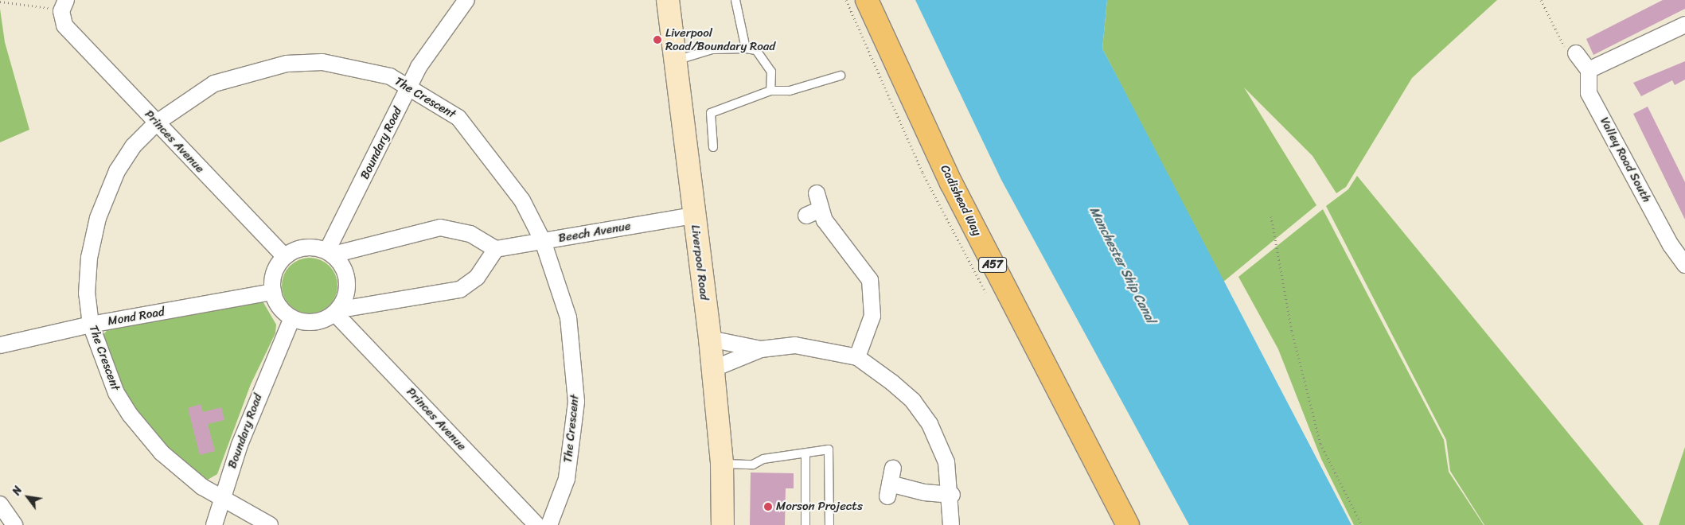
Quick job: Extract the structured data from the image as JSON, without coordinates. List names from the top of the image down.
{
  "streets": {
    "highway": ["Cadishead Way", "A57"],
    "main road": ["Liverpool Road"],
    "street": [
      "The Crescent",
      "Princes Avenue",
      "Boundary Road",
      "Valley Road South",
      "Beech Avenue",
      "Mond Road"
    ]
  },
  "crossings": [
    ["The Crescent", "Princes Avenue"],
    ["The Crescent", "Boundary Road"],
    ["The Crescent", "Beech Avenue"],
    ["The Crescent", "Mond Road"],
    ["Princes Avenue", "Boundary Road"],
    ["Princes Avenue", "Mond Road"],
    ["Boundary Road", "Mond Road"],
    ["Beech Avenue", "Liverpool Road"]
  ],
  "water": ["Manchester Ship Canal"],
  "places": ["Liverpool Road/Boundary Road", "Morson Projects"],
  "north": "top left"
}
